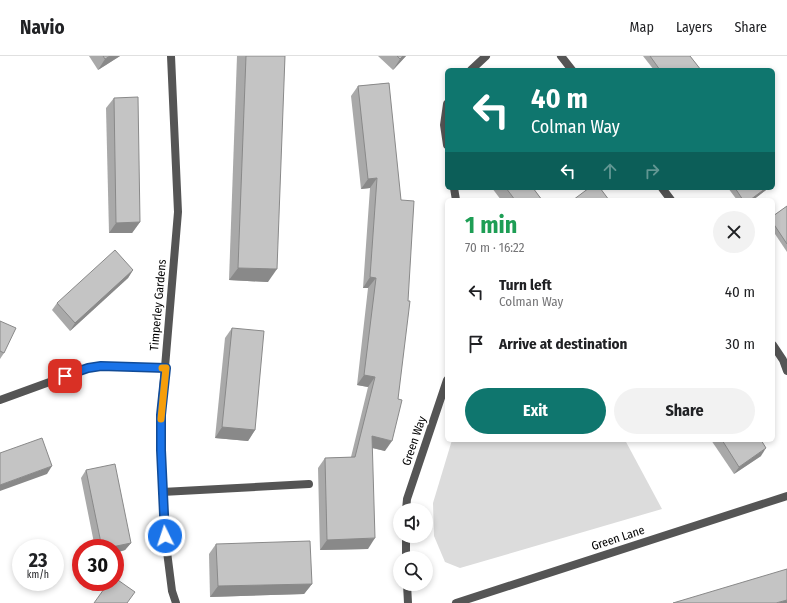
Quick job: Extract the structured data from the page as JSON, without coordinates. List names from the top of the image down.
{
  "streets": {
    "street": ["Timperley Gardens", "Green Way", "Green Lane"]
  },
  "page": {
    "header": "Navio",
    "nav": ["Map", "Layers", "Share"],
    "turn": ["40 m", "Colman Way"],
    "heading": ["1 min", "70 m · 16:22"],
    "list": [
      {
        "name": "Turn left",
        "note": "Colman Way",
        "value": "40 m"
      },
      {
        "name": "Arrive at destination",
        "value": "30 m"
      }
    ],
    "buttons": ["Exit", "Share"],
    "speed": "23 km/h",
    "limit": "30"
  }
}
